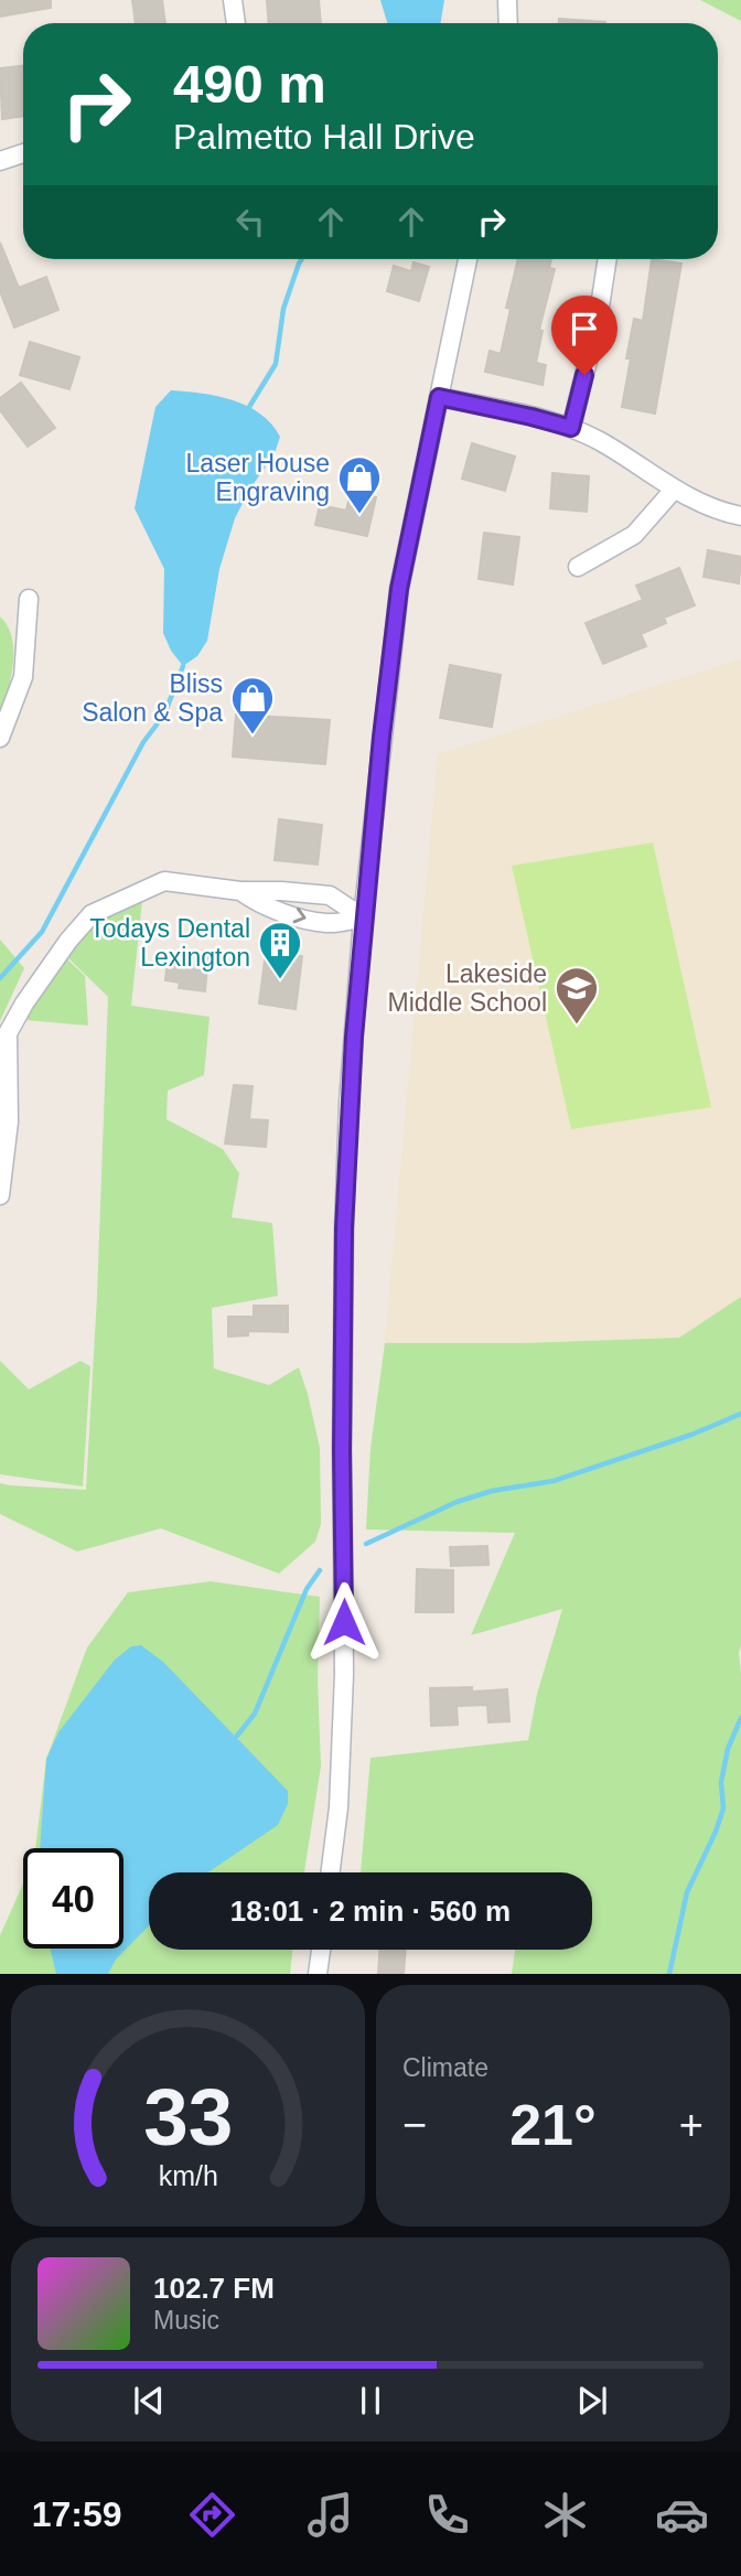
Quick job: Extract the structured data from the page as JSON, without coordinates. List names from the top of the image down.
{
  "places": {
    "shop": ["Laser House Engraving", "Bliss Salon & Spa"],
    "building": ["Todays Dental Lexington"],
    "school or university": ["Lakeside Middle School"]
  },
  "page": {
    "turn": ["490 m", "Palmetto Hall Drive"],
    "limit": "40",
    "trip": "18:01 · 2 min · 560 m",
    "tile": "Climate",
    "heat": ["−", "21°", "+"],
    "song": ["102.7 FM", "Music"],
    "tabs": "17:59",
    "gauge": ["33", "km/h"]
  }
}
